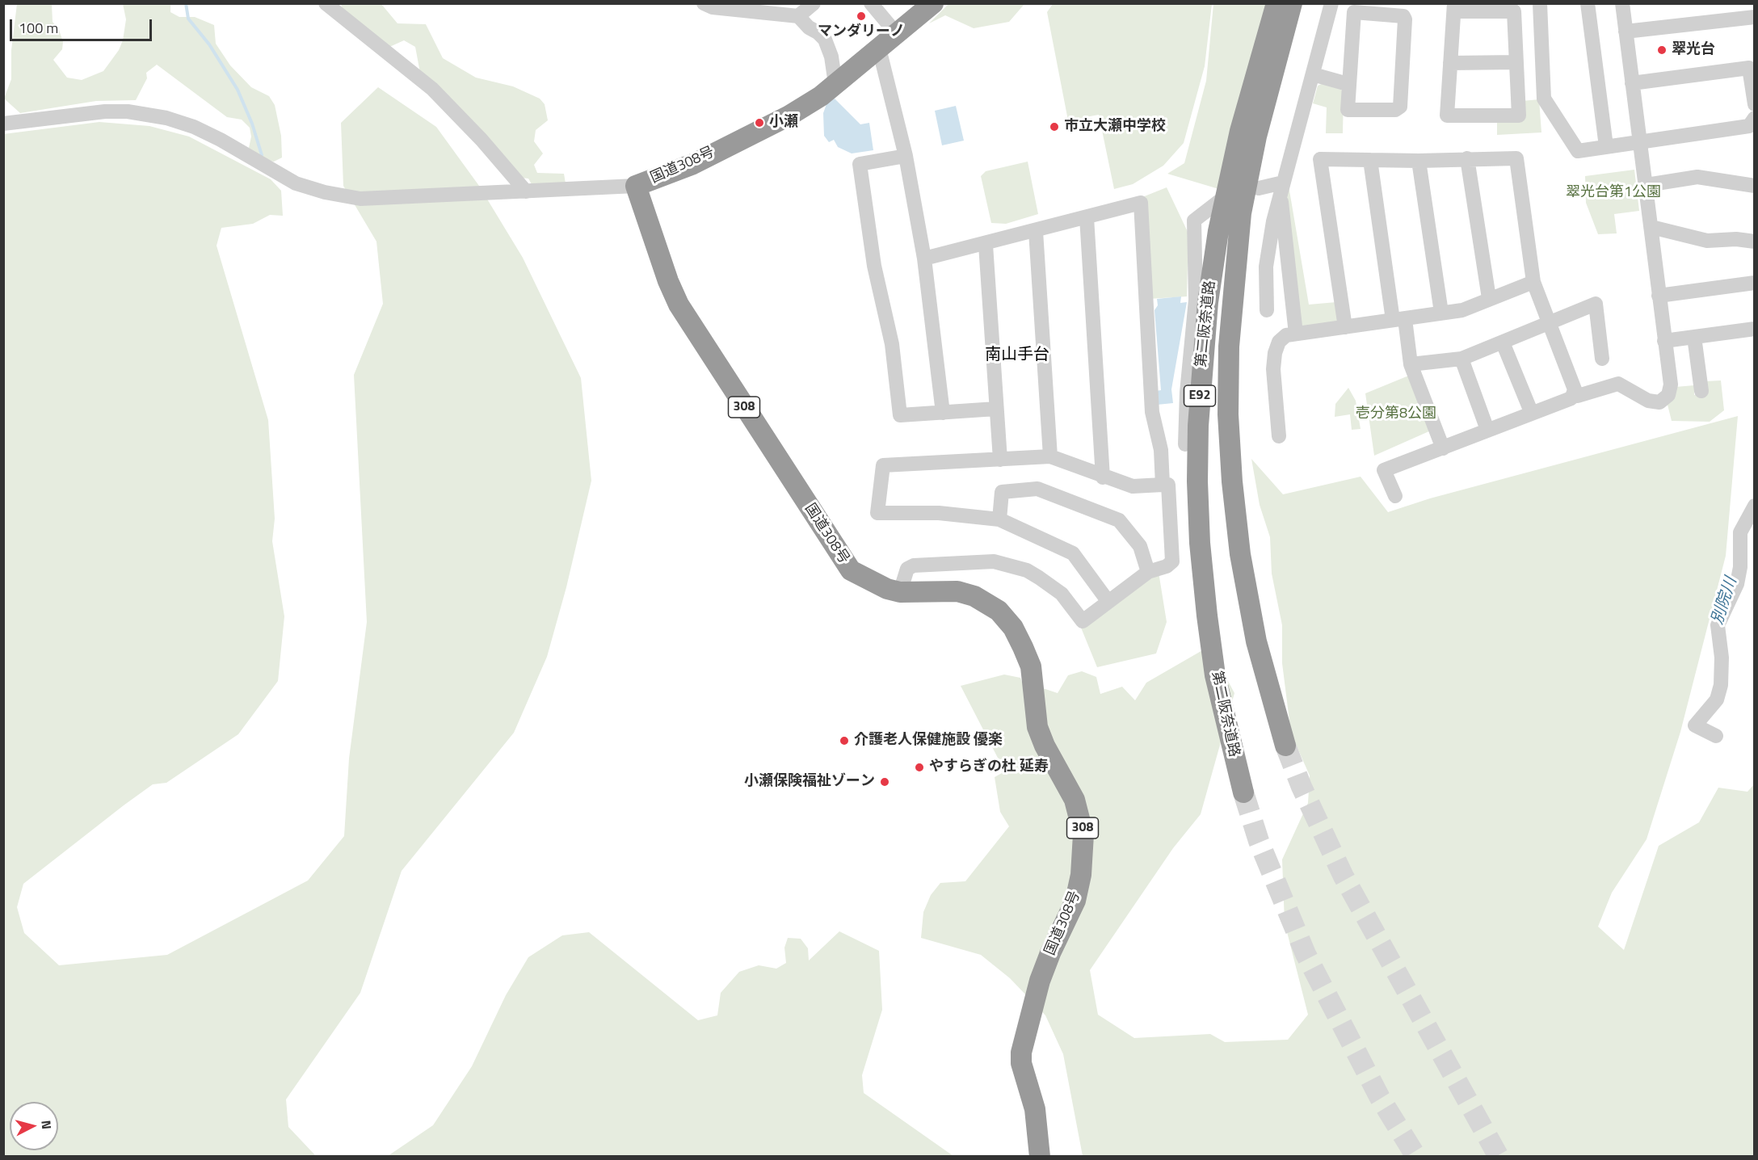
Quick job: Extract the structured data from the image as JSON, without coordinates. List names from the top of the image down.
{
  "streets": {
    "highway": [
      "国道308号",
      "第二阪奈道路",
      "E92",
      "308"
    ]
  },
  "districts": ["南山手台"],
  "water": ["別院川"],
  "parks": ["翠光台第1公園", "壱分第8公園"],
  "places": [
    "マンダリーノ",
    "翠光台",
    "小瀬",
    "市立大瀬中学校",
    "介護老人保健施設 優楽",
    "やすらぎの杜 延寿",
    "小瀬保険福祉ゾーン"
  ],
  "scale_bar": "100 m",
  "north": "right"
}
